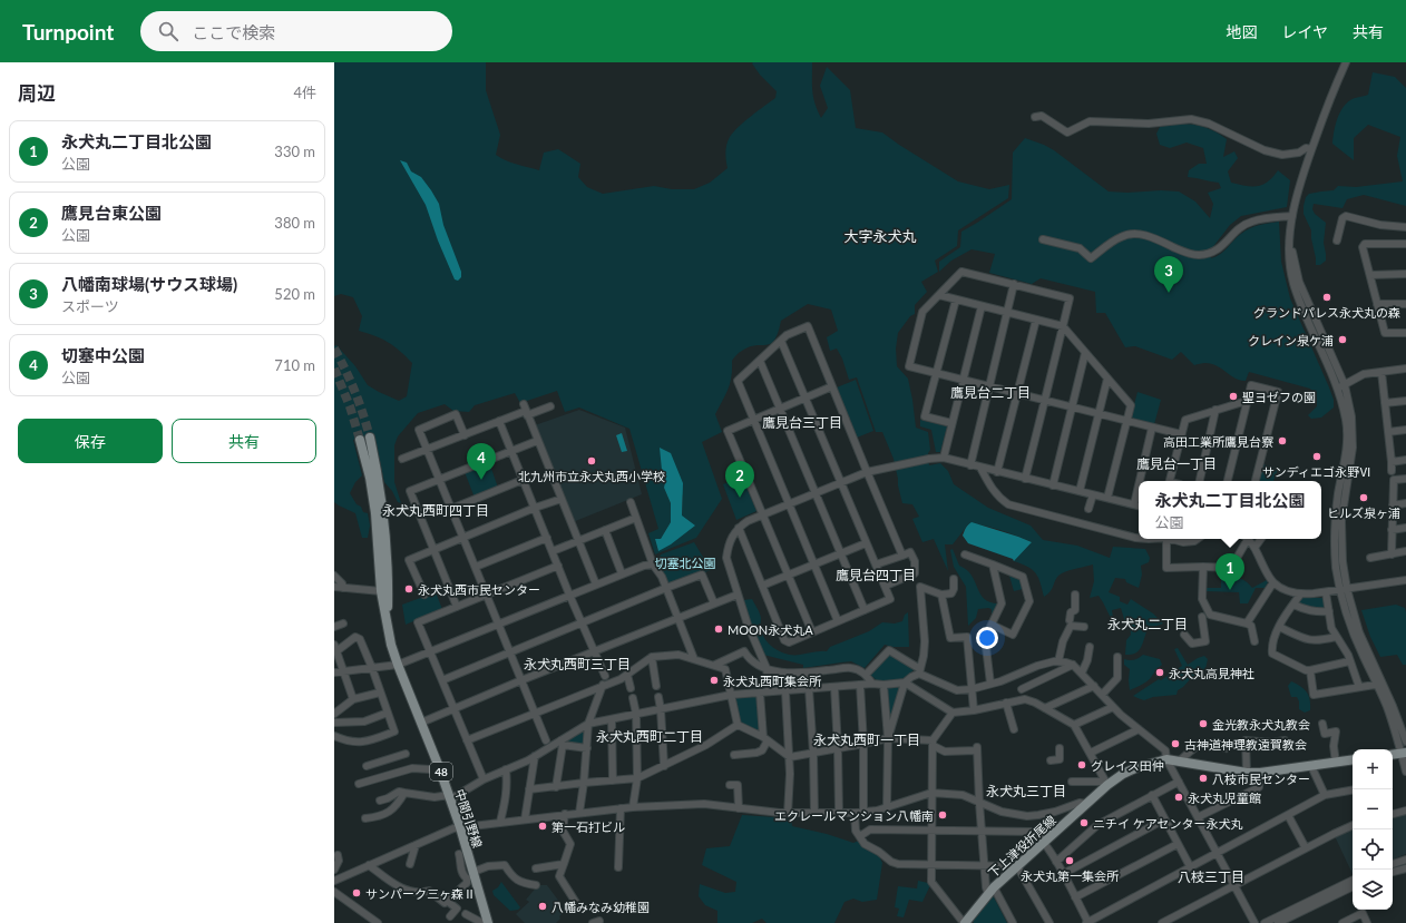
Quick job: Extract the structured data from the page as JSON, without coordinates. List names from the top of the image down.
{
  "streets": {
    "main road": ["48", "中間引野線", "下上津役折尾線"]
  },
  "districts": [
    "大字永犬丸",
    "鷹見台二丁目",
    "鷹見台三丁目",
    "鷹見台一丁目",
    "永犬丸西町四丁目",
    "鷹見台四丁目",
    "永犬丸二丁目",
    "永犬丸西町三丁目",
    "永犬丸西町二丁目",
    "永犬丸西町一丁目",
    "永犬丸三丁目",
    "八枝三丁目"
  ],
  "parks": ["切塞北公園"],
  "places": [
    "グランドパレス永犬丸の森",
    "クレイン泉ケ浦",
    "聖ヨゼフの園",
    "高田工業所鷹見台寮",
    "サンディエゴ永野Ⅵ",
    "北九州市立永犬丸西小学校",
    "ヒルズ泉ヶ浦",
    "永犬丸西市民センター",
    "MOON永犬丸A",
    "永犬丸高見神社",
    "永犬丸西町集会所",
    "金光教永犬丸教会",
    "古神道神理教遠賀教会",
    "グレイス田仲",
    "八枝市民センター",
    "永犬丸児童館",
    "エクレールマンション八幡南",
    "ニチイ ケアセンター永犬丸",
    "第一石打ビル",
    "永犬丸第一集会所",
    "サンパーク三ヶ森Ⅱ",
    "八幡みなみ幼稚園"
  ],
  "page": {
    "header": "Turnpoint",
    "search": "ここで検索",
    "nav": ["地図", "レイヤ", "共有"],
    "heading": ["周辺", "4件"],
    "list": [
      {
        "mark": "1",
        "name": "永犬丸二丁目北公園",
        "note": "公園",
        "value": "330 m"
      },
      {
        "mark": "2",
        "name": "鷹見台東公園",
        "note": "公園",
        "value": "380 m"
      },
      {
        "mark": "3",
        "name": "八幡南球場(サウス球場)",
        "note": "スポーツ",
        "value": "520 m"
      },
      {
        "mark": "4",
        "name": "切塞中公園",
        "note": "公園",
        "value": "710 m"
      }
    ],
    "pins": [
      "3",
      "4",
      "2",
      "1"
    ],
    "buttons": ["保存", "共有"],
    "popup": ["永犬丸二丁目北公園", "公園"],
    "map_buttons": ["+", "−"]
  }
}
